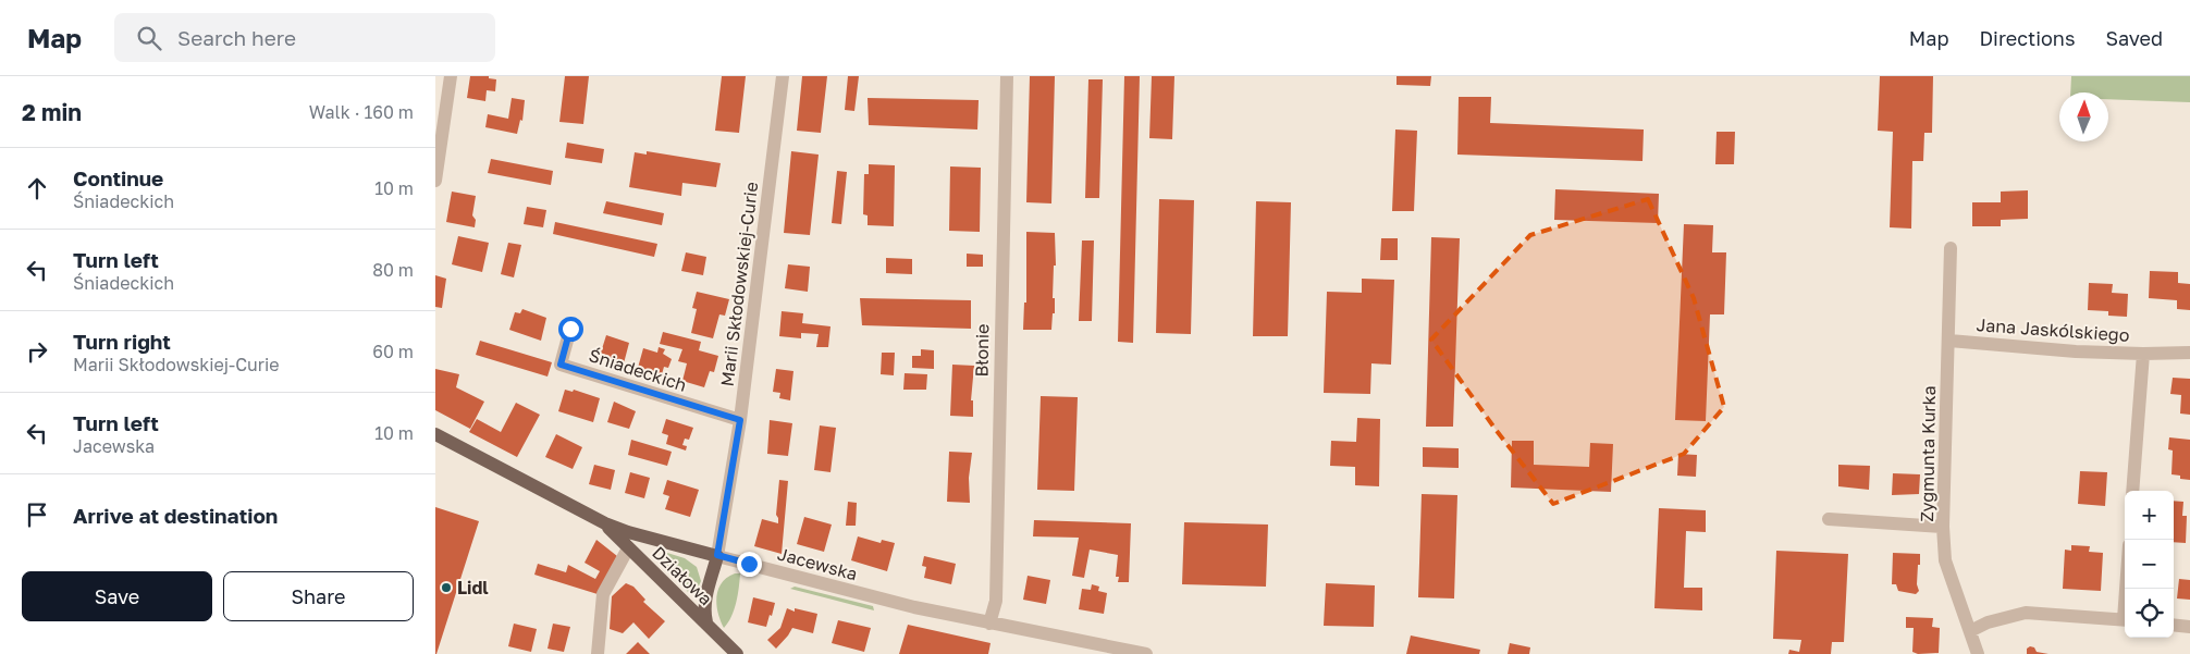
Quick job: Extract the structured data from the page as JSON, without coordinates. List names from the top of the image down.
{
  "streets": {
    "main road": ["Marii Skłodowskiej-Curie", "Jacewska", "Działowa"],
    "street": [
      "Jana Jaskólskiego",
      "Błonie",
      "Śniadeckich",
      "Zygmunta Kurka"
    ]
  },
  "crossings": [
    ["Marii Skłodowskiej-Curie", "Śniadeckich"],
    ["Marii Skłodowskiej-Curie", "Jacewska"],
    ["Marii Skłodowskiej-Curie", "Działowa"],
    ["Jana Jaskólskiego", "Zygmunta Kurka"],
    ["Błonie", "Jacewska"],
    ["Jacewska", "Działowa"]
  ],
  "places": ["Lidl"],
  "north": "top",
  "page": {
    "header": "Map",
    "search": "Search here",
    "nav": ["Map", "Directions", "Saved"],
    "heading": ["2 min", "Walk · 160 m"],
    "list": [
      ["Continue", "Śniadeckich", "10 m"],
      ["Turn left", "Śniadeckich", "80 m"],
      ["Turn right", "Marii Skłodowskiej-Curie", "60 m"],
      ["Turn left", "Jacewska", "10 m"],
      "Arrive at destination"
    ],
    "map_buttons": ["+", "−"],
    "buttons": ["Save", "Share"]
  }
}
